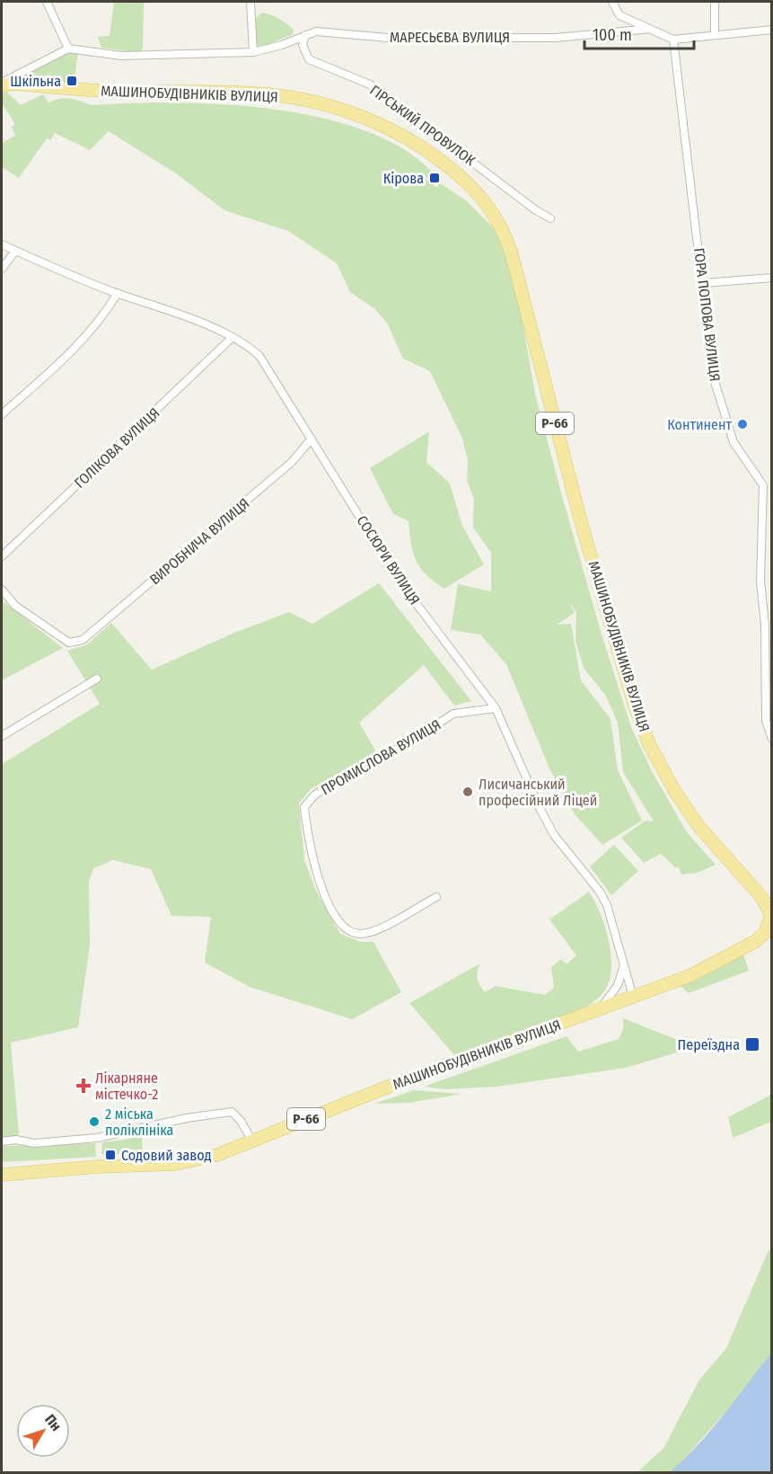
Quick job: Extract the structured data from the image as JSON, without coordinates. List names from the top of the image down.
{
  "streets": {
    "main road": ["МАШИНОБУДІВНИКІВ ВУЛИЦЯ", "Р-66"],
    "street": [
      "МАРЕСЬЄВА ВУЛИЦЯ",
      "ГІРСЬКИЙ ПРОВУЛОК",
      "ГОРА ПОПОВА ВУЛИЦЯ",
      "ГОЛІКОВА ВУЛИЦЯ",
      "ВИРОБНИЧА ВУЛИЦЯ",
      "СОСЮРИ ВУЛИЦЯ",
      "ПРОМИСЛОВА ВУЛИЦЯ"
    ]
  },
  "crossings": [
    ["МАРЕСЬЄВА ВУЛИЦЯ", "ГІРСЬКИЙ ПРОВУЛОК"],
    ["МАШИНОБУДІВНИКІВ ВУЛИЦЯ", "СОСЮРИ ВУЛИЦЯ"],
    ["ГОЛІКОВА ВУЛИЦЯ", "СОСЮРИ ВУЛИЦЯ"],
    ["ВИРОБНИЧА ВУЛИЦЯ", "СОСЮРИ ВУЛИЦЯ"],
    ["СОСЮРИ ВУЛИЦЯ", "ПРОМИСЛОВА ВУЛИЦЯ"]
  ],
  "places": {
    "transit": [
      "Шкільна",
      "Кірова",
      "Переїздна",
      "Содовий завод"
    ],
    "other": ["Континент", "Лисичанський професійний Ліцей", "2 міська поліклініка"],
    "health": ["Лікарняне містечко-2"]
  },
  "scale_bar": "100 m",
  "north": "top right"
}
